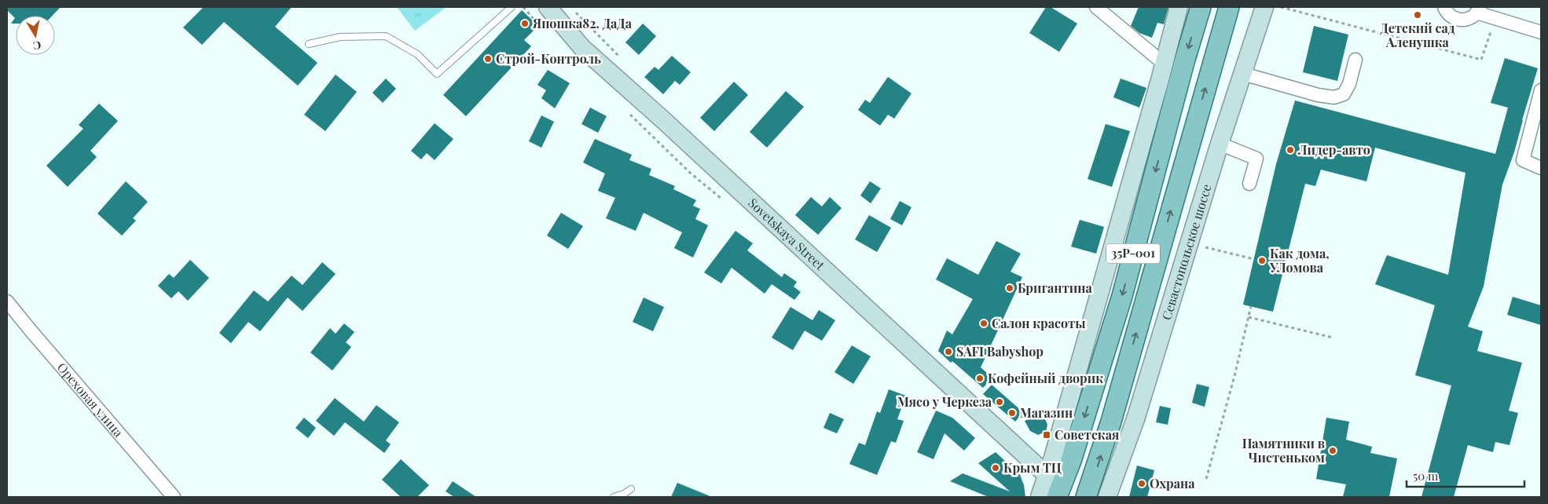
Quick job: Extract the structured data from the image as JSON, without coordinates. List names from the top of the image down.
{
  "streets": {
    "main road": ["Sovetskaya Street", "Севастопольское шоссе", "35Р-001"],
    "street": ["Ореховая улица"]
  },
  "places": {
    "other": [
      "Детский сад Аленушка",
      "Япошка82. ДаДа",
      "Строй-Контроль",
      "Лидер-авто",
      "Как дома, УЛомова",
      "Бригантина",
      "Салон красоты",
      "SAFI Babyshop",
      "Кофейный дворик",
      "Мясо у Черкеза",
      "Магазин",
      "Памятники в Чистеньком",
      "Крым ТЦ",
      "Охрана"
    ],
    "transit": ["Советская"]
  },
  "scale_bar": "50 m",
  "north": "bottom"
}
